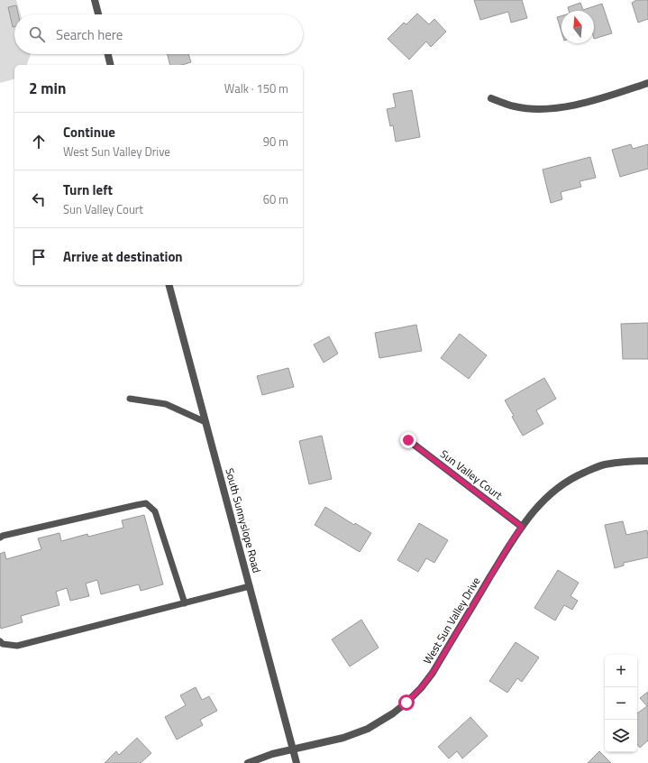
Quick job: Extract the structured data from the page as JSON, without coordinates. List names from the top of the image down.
{
  "streets": {
    "street": ["Sun Valley Court", "South Sunnyslope Road", "West Sun Valley Drive"]
  },
  "crossings": [
    ["Sun Valley Court", "West Sun Valley Drive"],
    ["South Sunnyslope Road", "West Sun Valley Drive"]
  ],
  "north": "top",
  "page": {
    "search": "Search here",
    "heading": ["2 min", "Walk · 150 m"],
    "list": [
      ["Continue", "West Sun Valley Drive", "90 m"],
      ["Turn left", "Sun Valley Court", "60 m"],
      "Arrive at destination"
    ],
    "map_buttons": ["+", "−"]
  }
}
